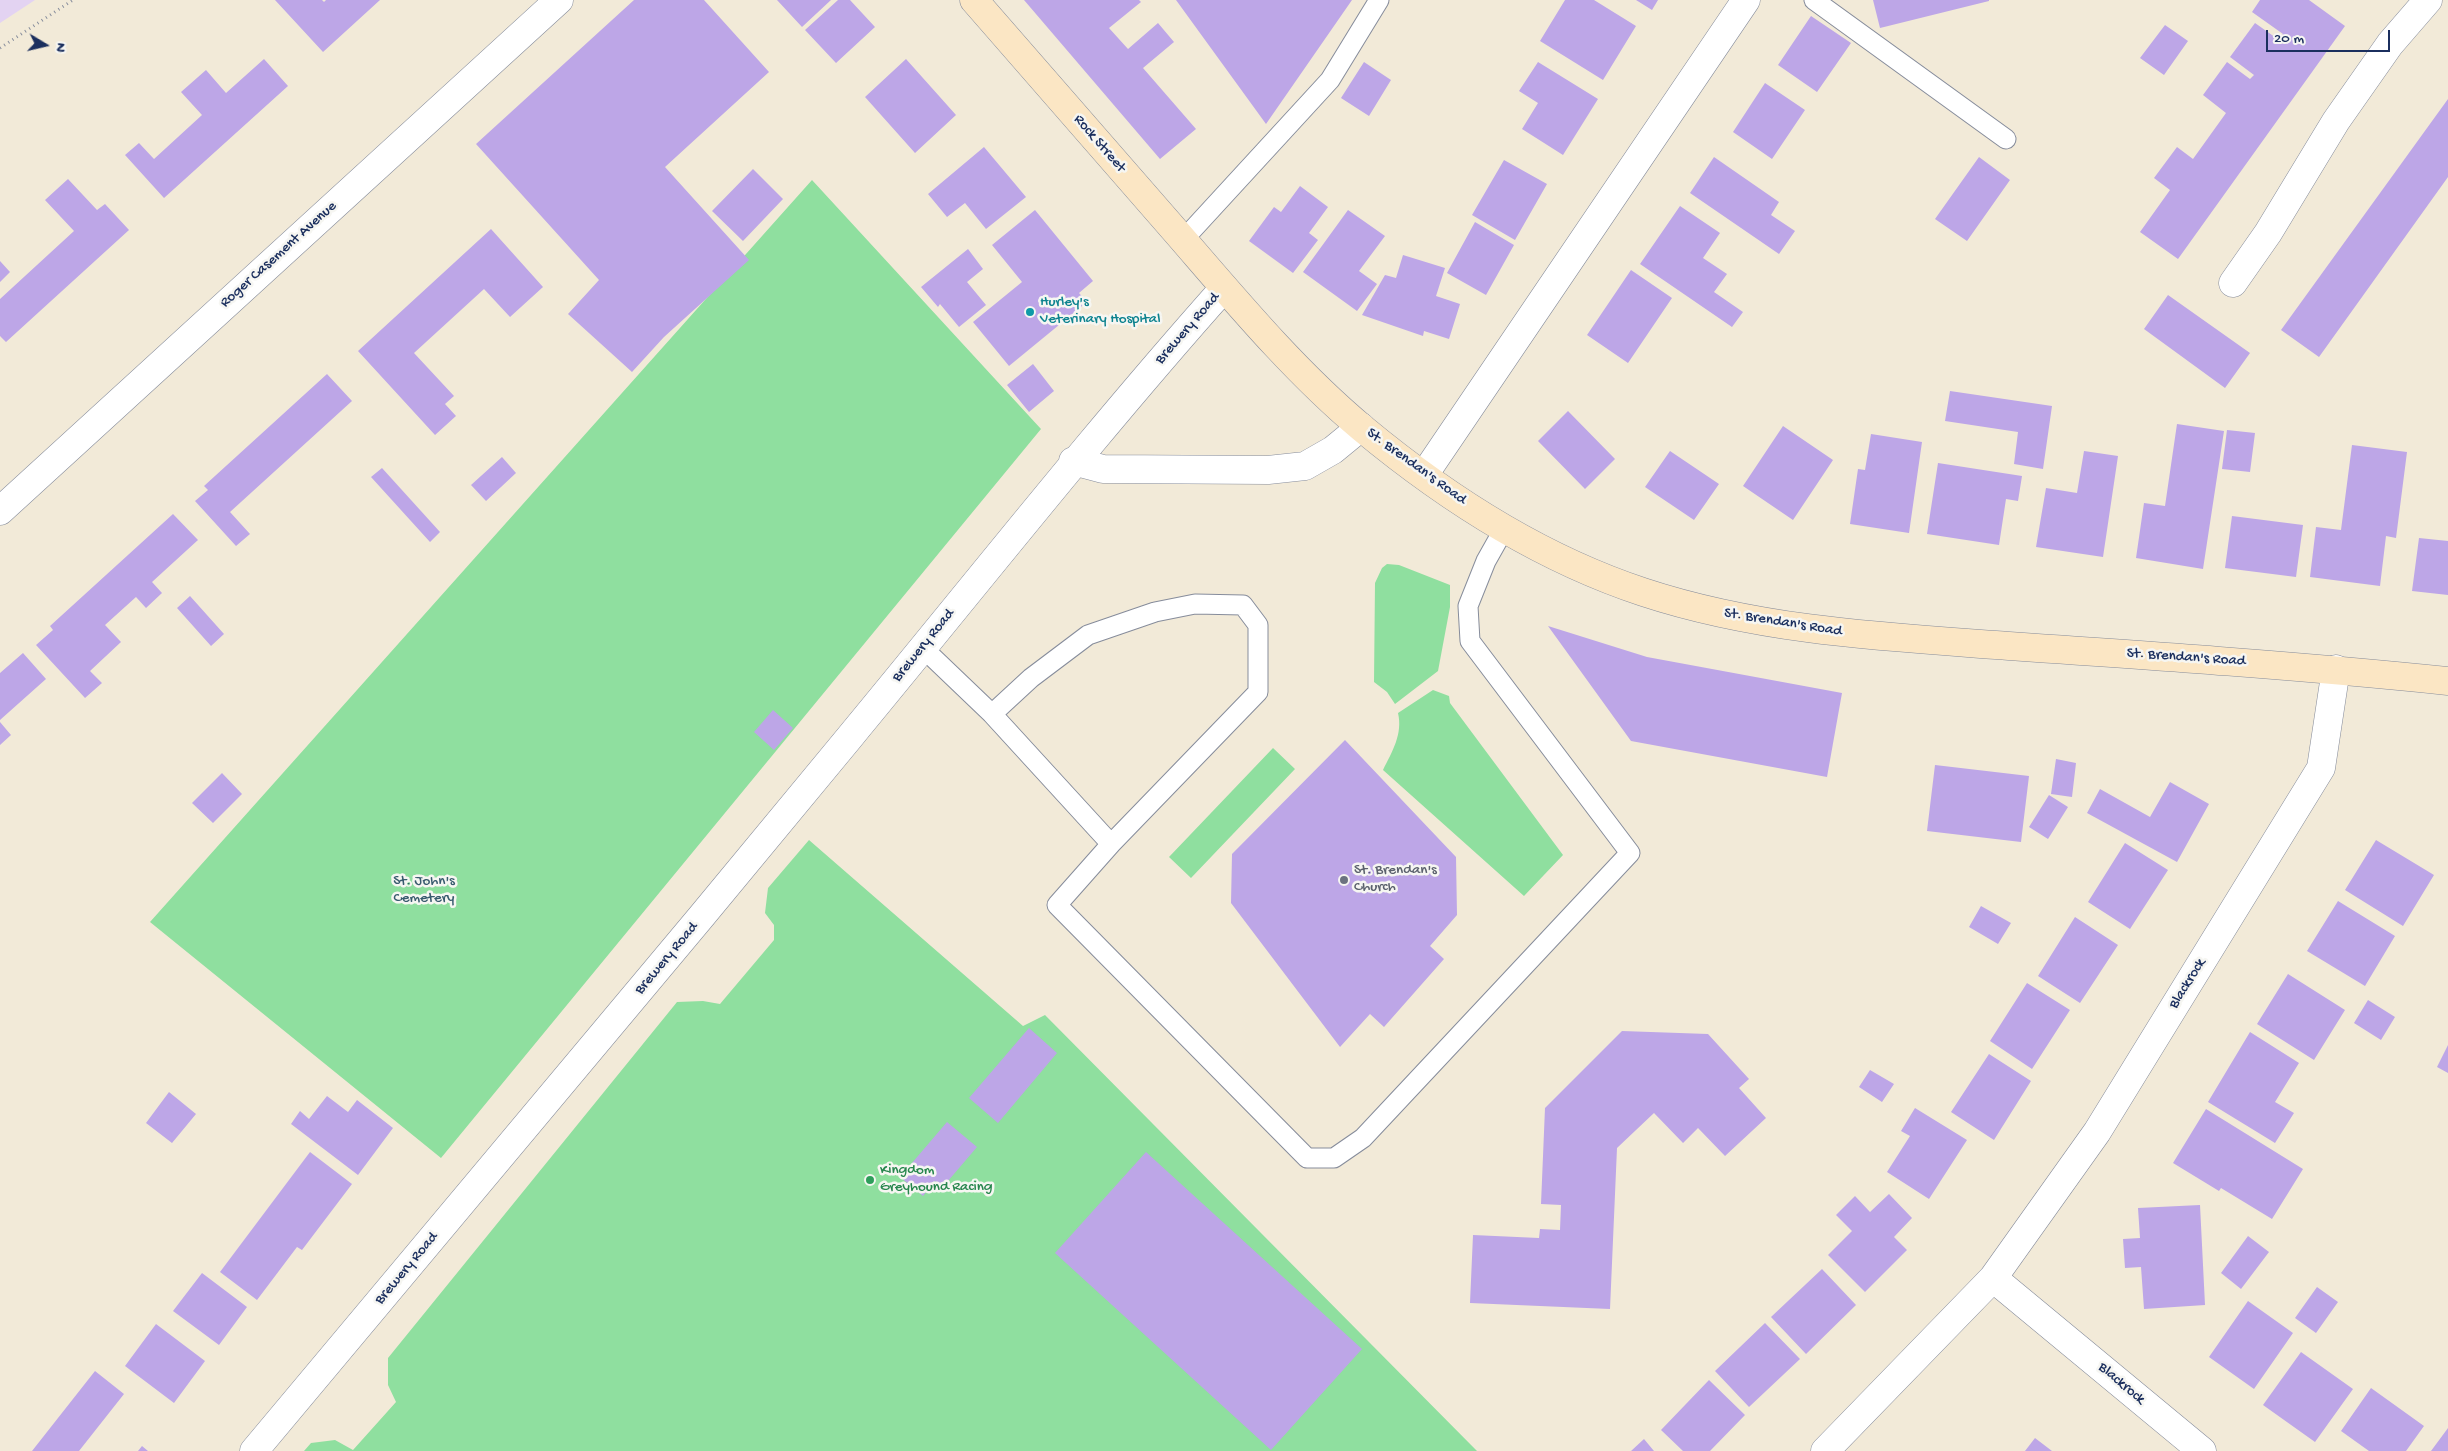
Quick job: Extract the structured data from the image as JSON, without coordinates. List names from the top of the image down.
{
  "streets": {
    "main road": ["Rock Street", "St. Brendan's Road"],
    "street": ["Roger Casement Avenue", "Brewery Road", "Blackrock"]
  },
  "crossings": [
    ["Rock Street", "Brewery Road"],
    ["Rock Street", "St. Brendan's Road"],
    ["Brewery Road", "St. Brendan's Road"],
    ["St. Brendan's Road", "Blackrock"]
  ],
  "parks": ["St. John's Cemetery"],
  "places": ["Hurley's Veterinary Hospital", "St. Brendan's Church", "Kingdom Greyhound Racing"],
  "scale_bar": "20 m",
  "north": "right"
}
